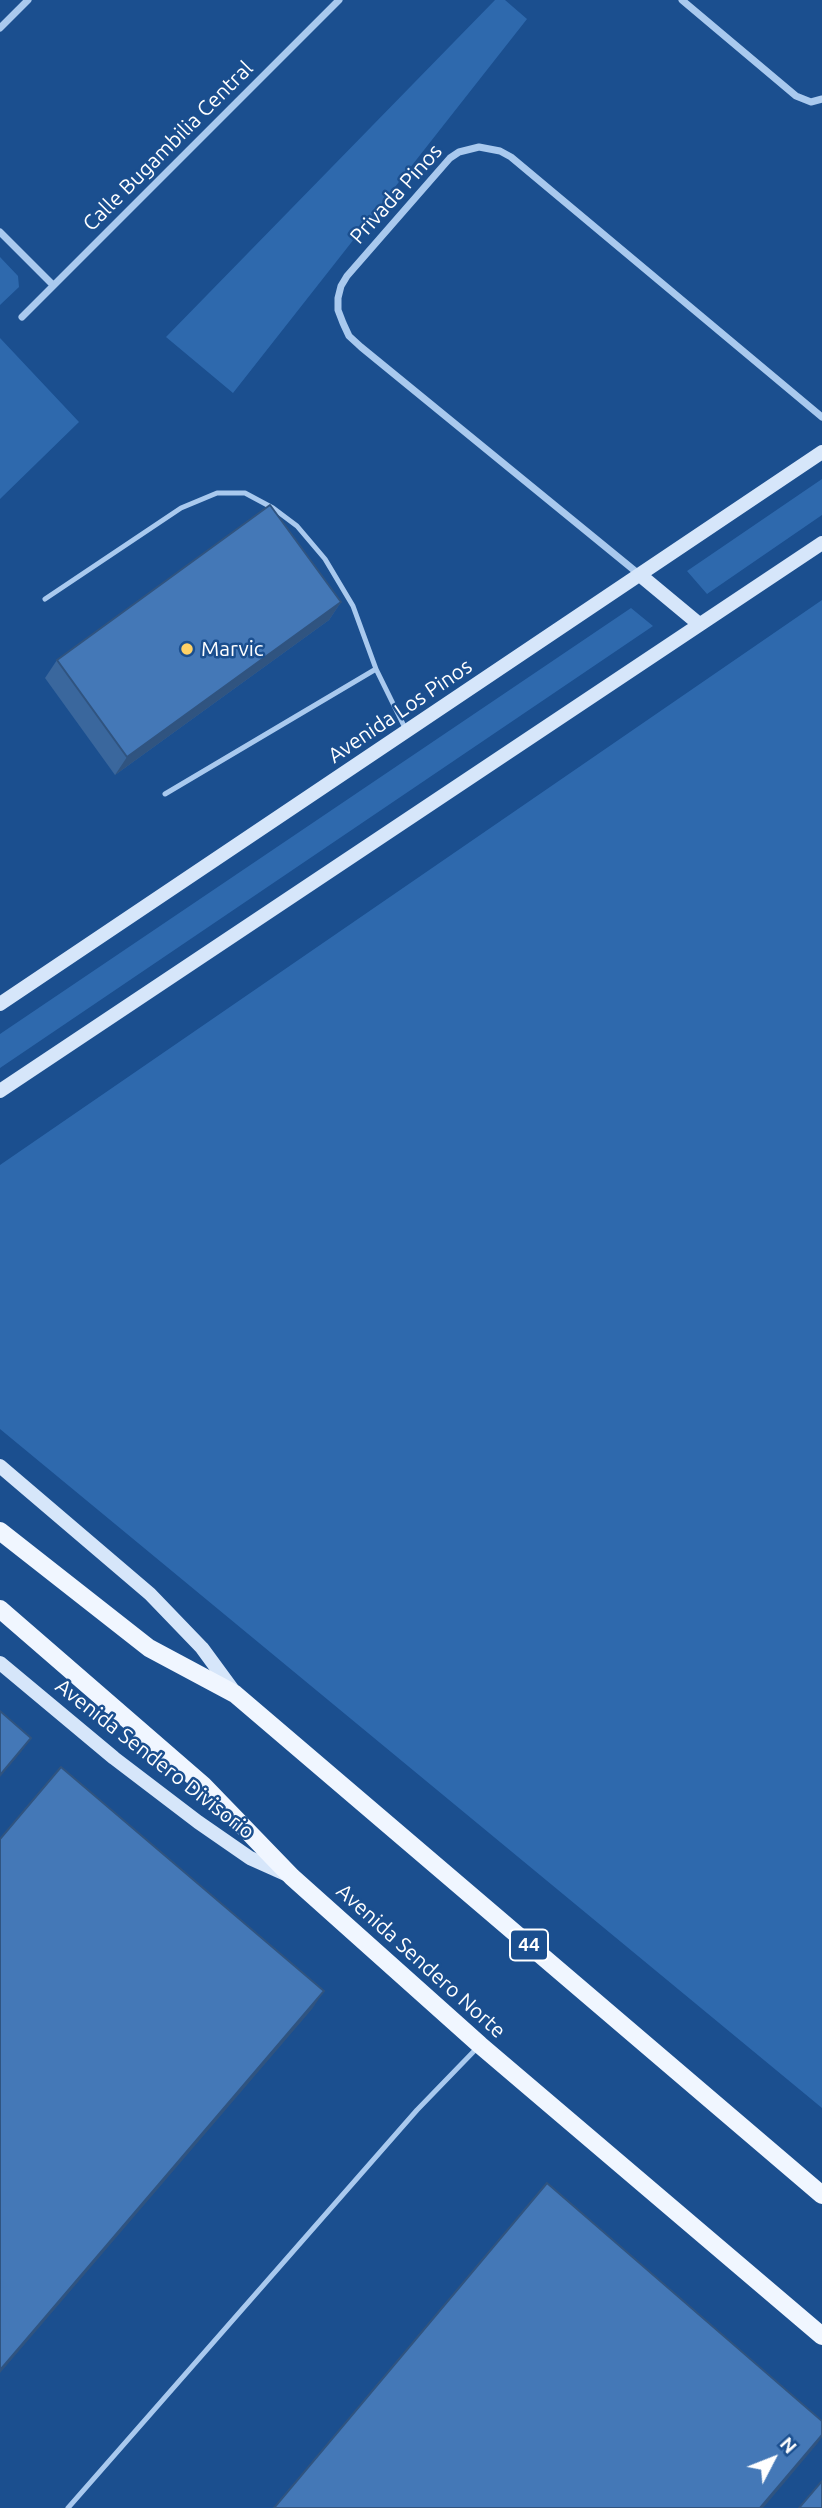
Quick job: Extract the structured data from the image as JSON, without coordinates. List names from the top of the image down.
{
  "streets": {
    "main road": ["44", "Avenida Sendero Norte"],
    "street": [
      "Calle Bugambilia Central",
      "Privada Pinos",
      "Avenida Los Pinos",
      "Avenida Sendero Divisorio"
    ]
  },
  "crossings": [
    ["Privada Pinos", "Avenida Los Pinos"],
    ["Avenida Sendero Divisorio", "Avenida Sendero Norte"]
  ],
  "places": ["Marvic"],
  "north": "top right"
}
